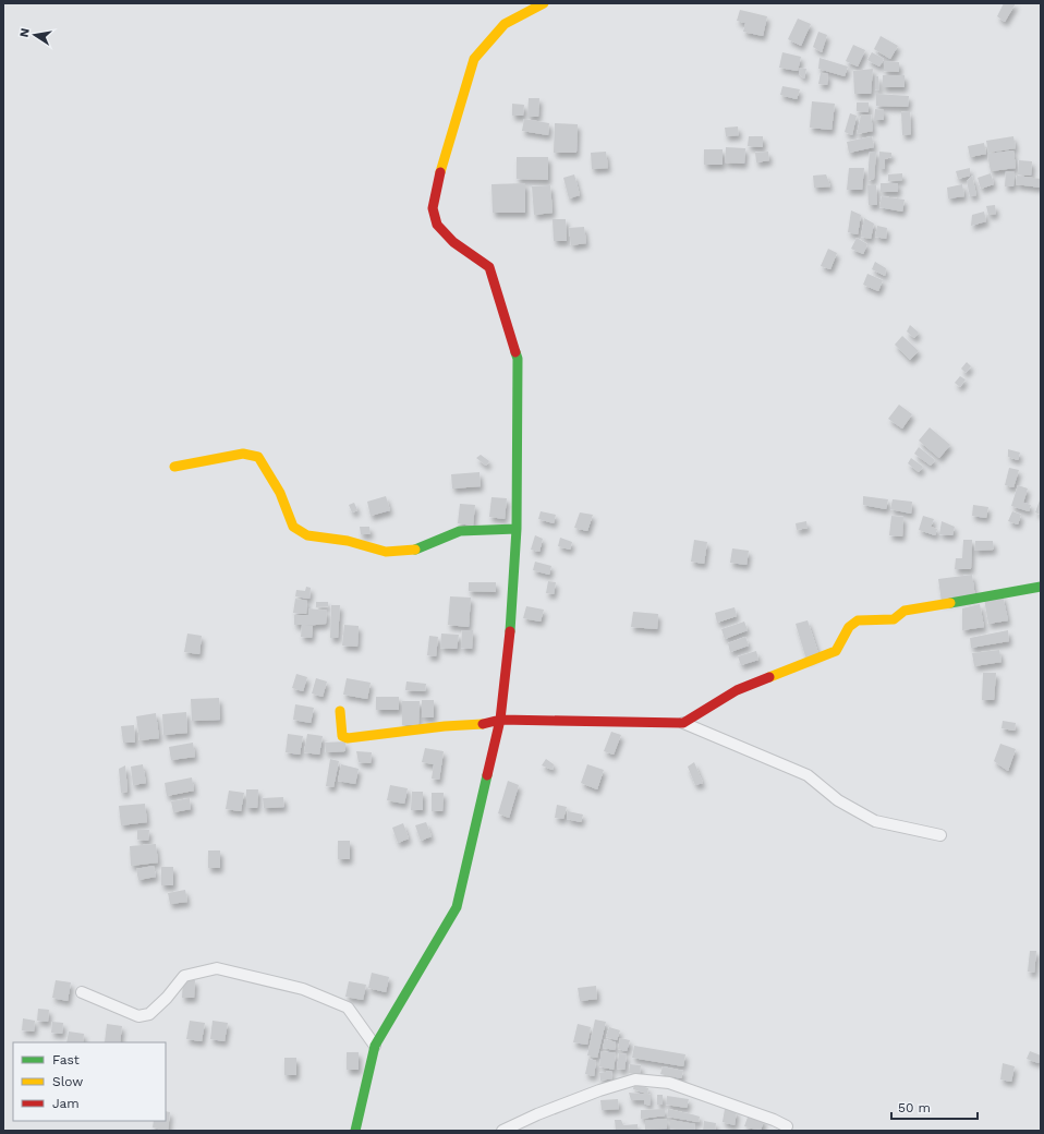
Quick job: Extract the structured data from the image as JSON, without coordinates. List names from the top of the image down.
{
  "legend": ["Fast", "Slow", "Jam"],
  "scale_bar": "50 m",
  "north": "left"
}
